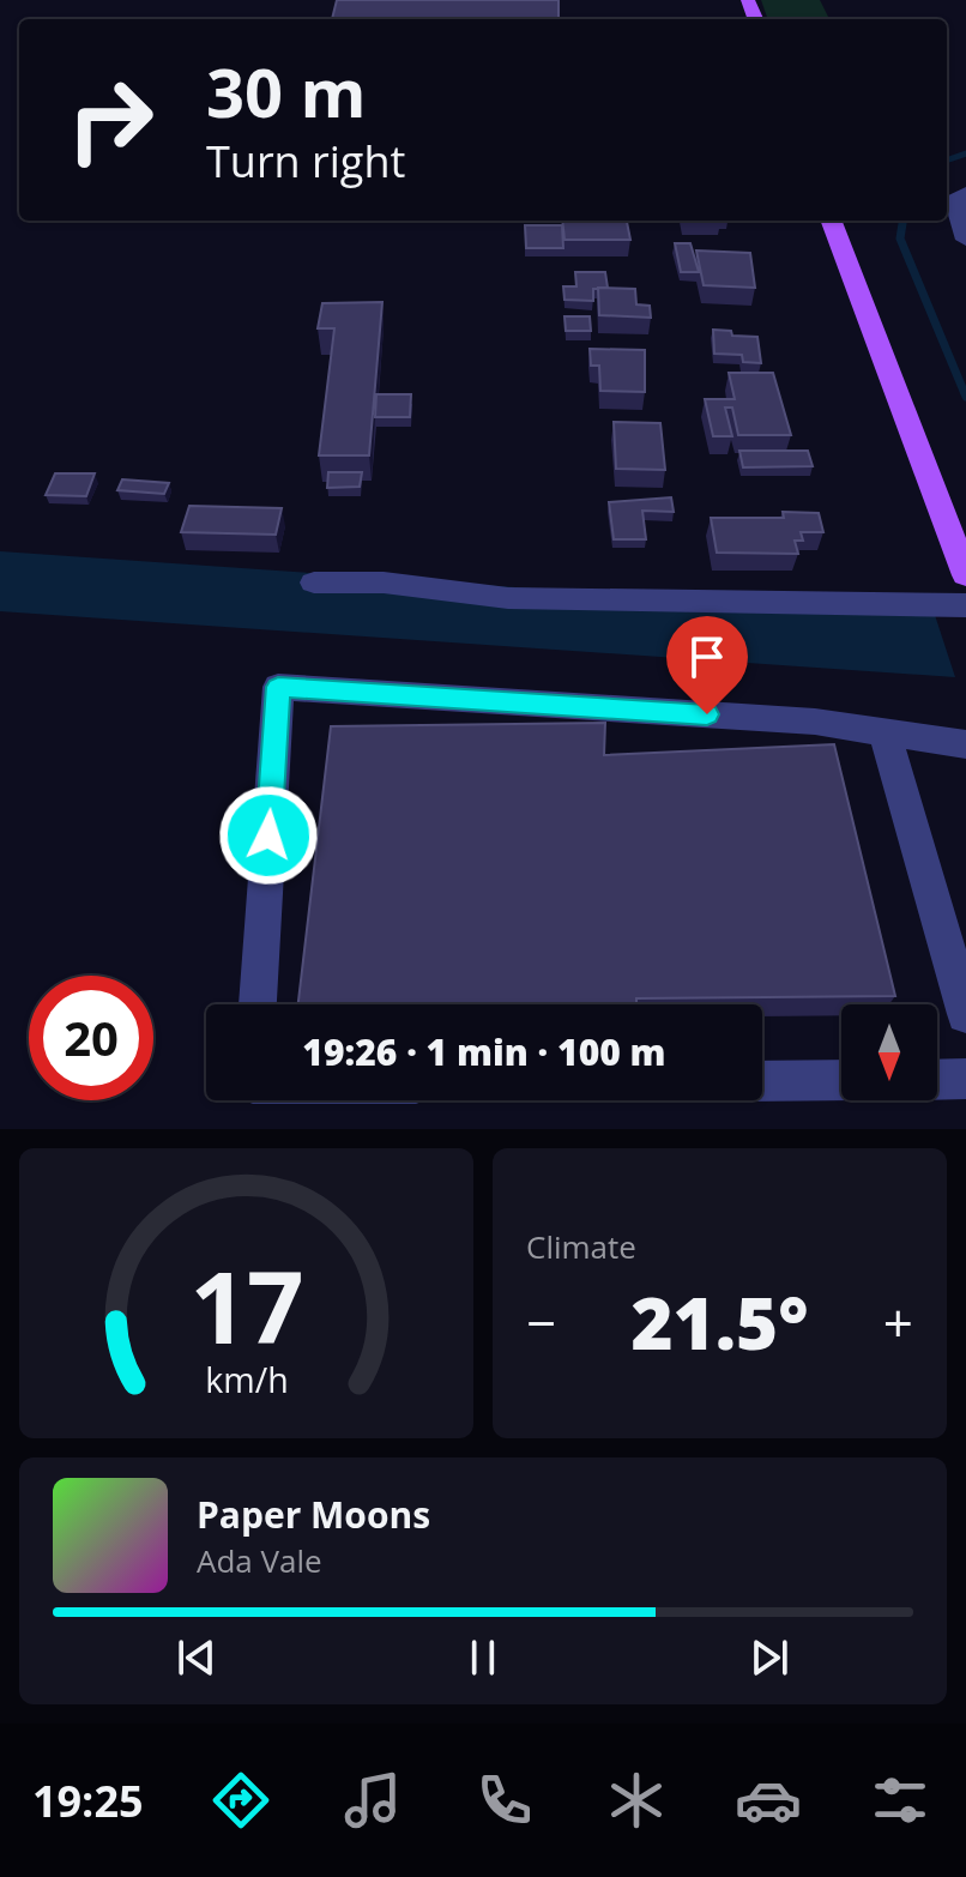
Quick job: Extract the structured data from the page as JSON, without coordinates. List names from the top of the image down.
{
  "north": "bottom",
  "page": {
    "turn": ["30 m", "Turn right"],
    "limit": "20",
    "trip": "19:26 · 1 min · 100 m",
    "tile": "Climate",
    "heat": ["−", "21.5°", "+"],
    "song": ["Paper Moons", "Ada Vale"],
    "tabs": "19:25",
    "gauge": ["17", "km/h"]
  }
}
